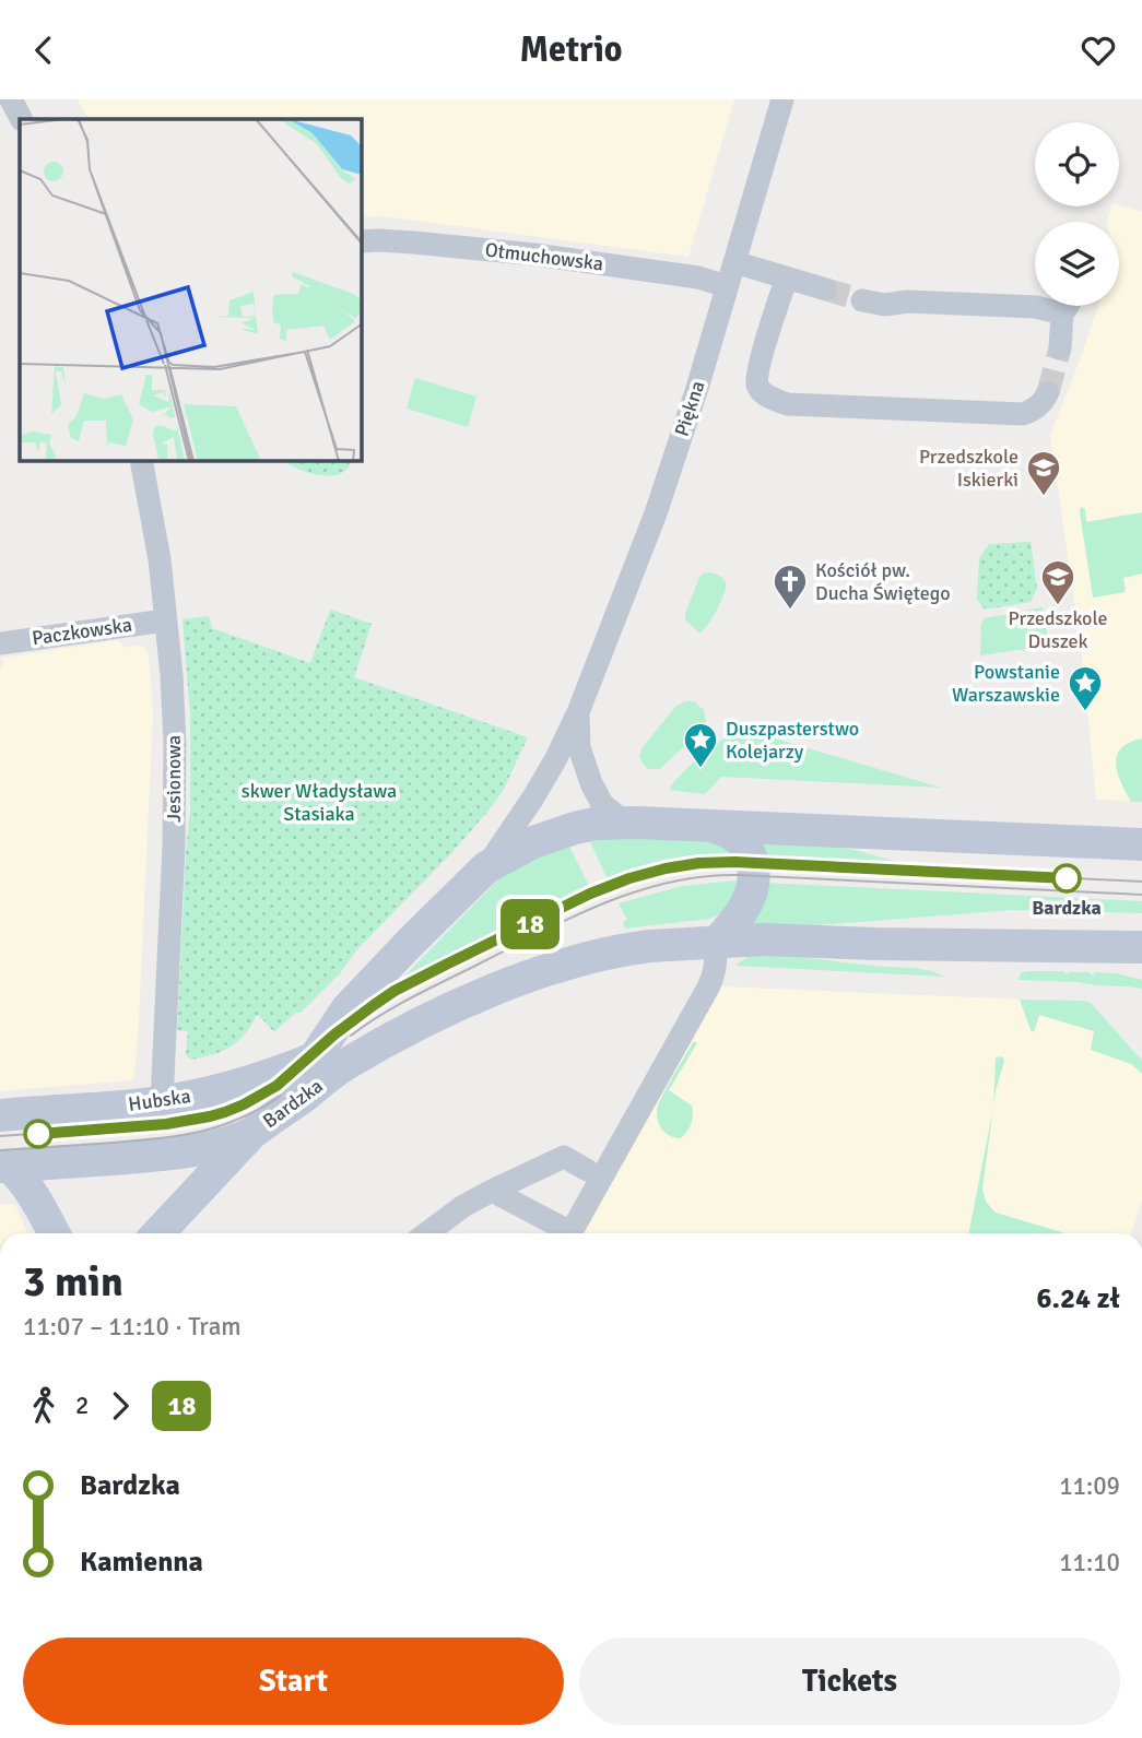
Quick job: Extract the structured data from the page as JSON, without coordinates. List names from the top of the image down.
{
  "streets": {
    "street": [
      "Otmuchowska",
      "Piękna",
      "Paczkowska",
      "Jesionowa",
      "Hubska",
      "Bardzka"
    ]
  },
  "crossings": [
    ["Otmuchowska", "Piękna"],
    ["Piękna", "Bardzka"],
    ["Paczkowska", "Jesionowa"],
    ["Jesionowa", "Hubska"],
    ["Hubska", "Bardzka"]
  ],
  "parks": ["skwer Władysława Stasiaka"],
  "places": {
    "school or university": ["Przedszkole Iskierki", "Przedszkole Duszek"],
    "church": ["Kościół pw. Ducha Świętego"],
    "place": ["Powstanie Warszawskie", "Duszpasterstwo Kolejarzy"],
    "other": ["Bardzka"]
  },
  "lines": ["tram line 18"],
  "page": {
    "header": "Metrio",
    "on_map": "18",
    "heading": ["3 min", "11:07 – 11:10 · Tram", "6.24 zł"],
    "legs": ["2", "18"],
    "list": [
      {
        "name": "Bardzka",
        "value": "11:09"
      },
      {
        "name": "Kamienna",
        "value": "11:10"
      }
    ],
    "buttons": ["Start", "Tickets"]
  }
}
